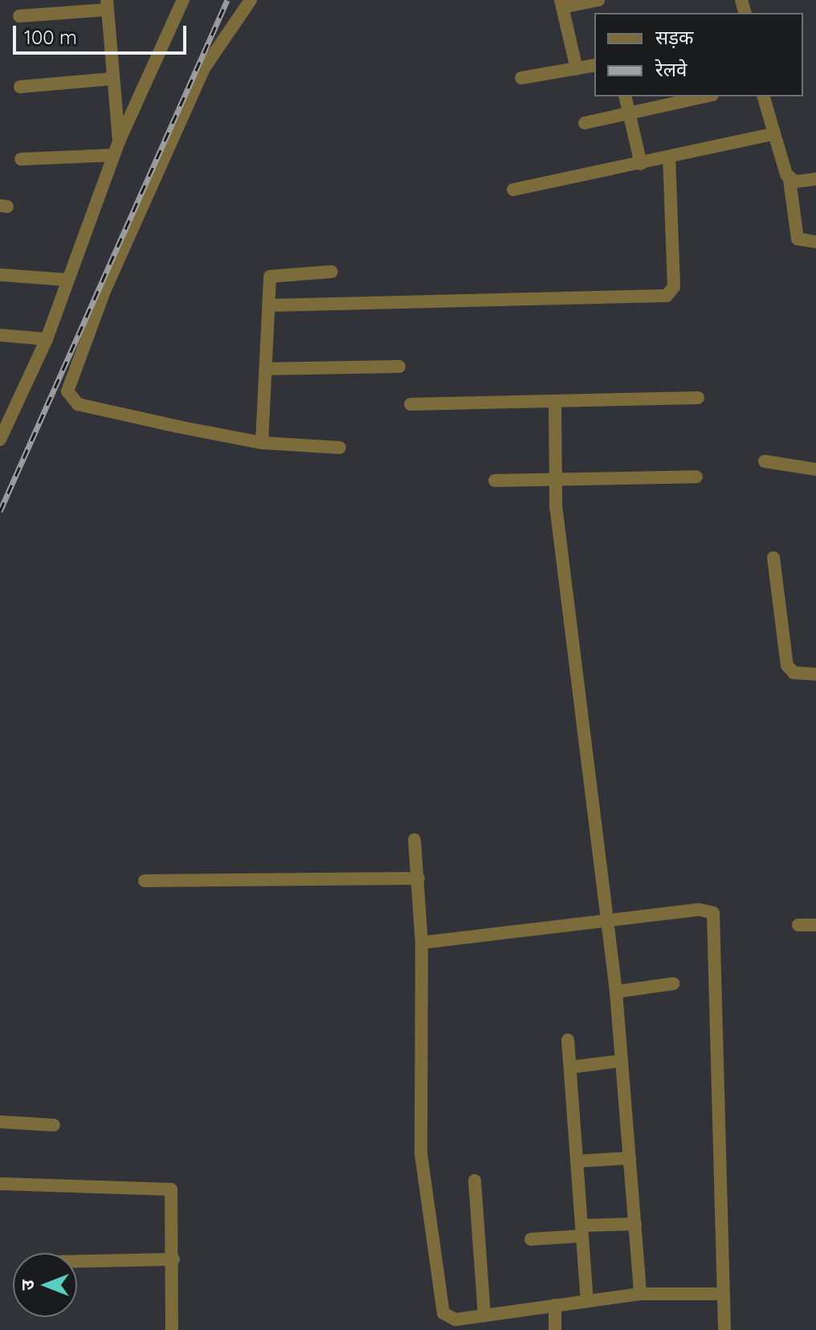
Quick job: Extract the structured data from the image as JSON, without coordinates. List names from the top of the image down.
{
  "legend": ["सड़क", "रेलवे"],
  "scale_bar": "100 m",
  "north": "left"
}
